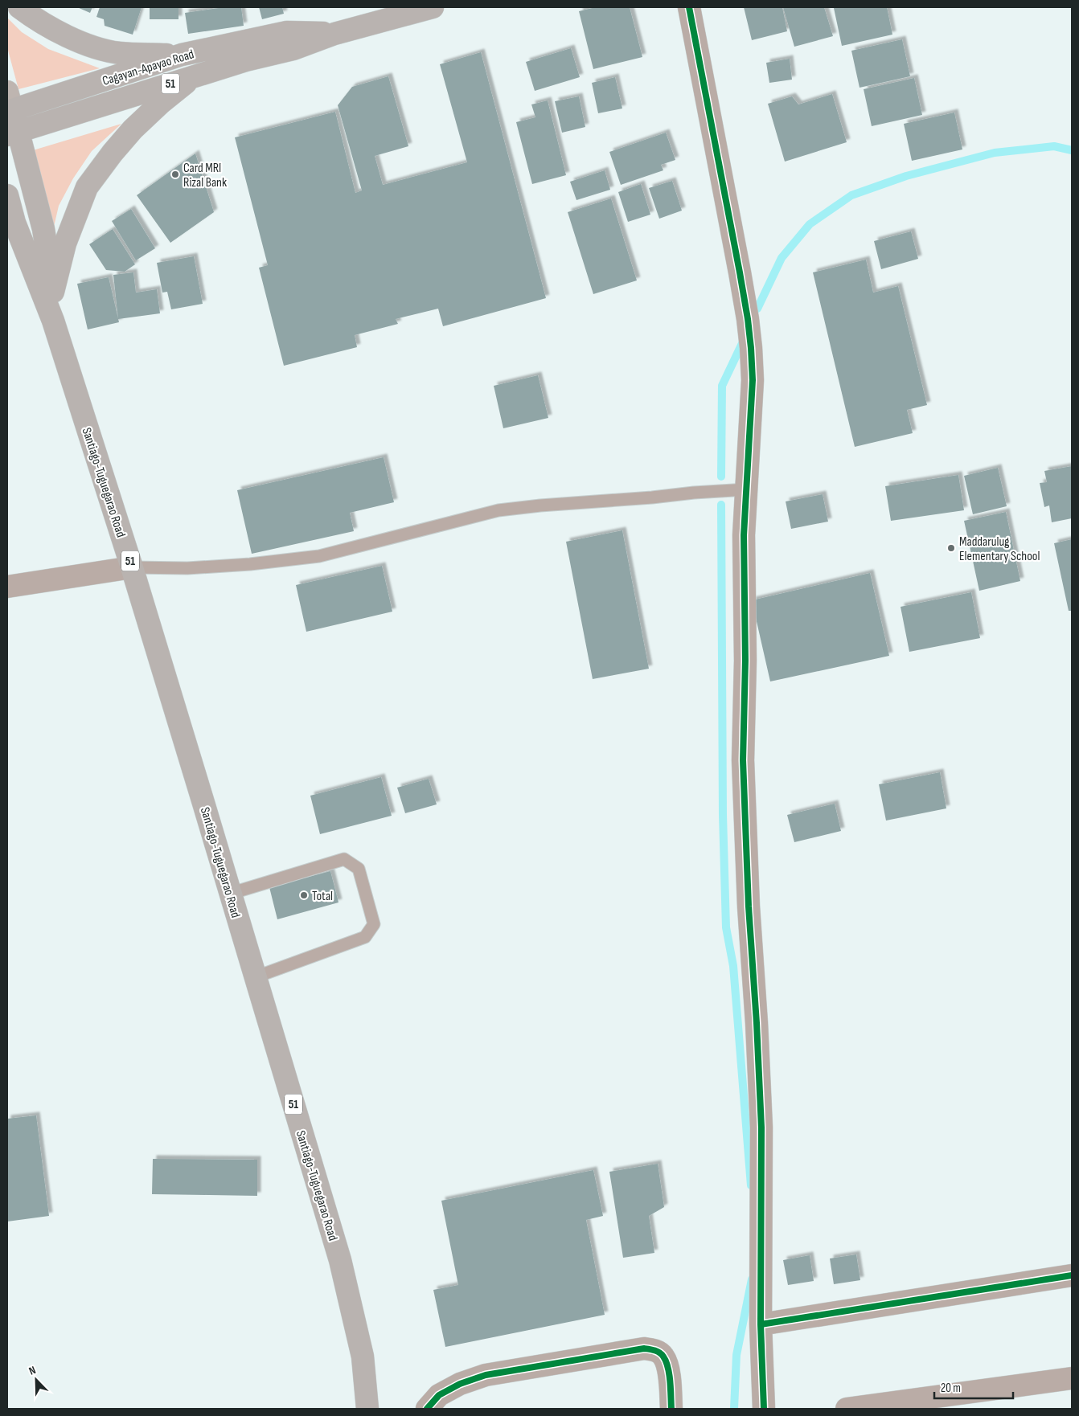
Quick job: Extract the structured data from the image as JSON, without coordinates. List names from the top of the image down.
{
  "streets": {
    "highway": ["Cagayan-Apayao Road", "51", "Santiago-Tuguegarao Road"]
  },
  "crossings": [
    ["Cagayan-Apayao Road", "51"],
    ["Cagayan-Apayao Road", "Santiago-Tuguegarao Road"],
    ["51", "Santiago-Tuguegarao Road"]
  ],
  "places": ["Card MRI Rizal Bank", "Maddarulug Elementary School", "Total"],
  "scale_bar": "20 m",
  "north": "top left"
}
